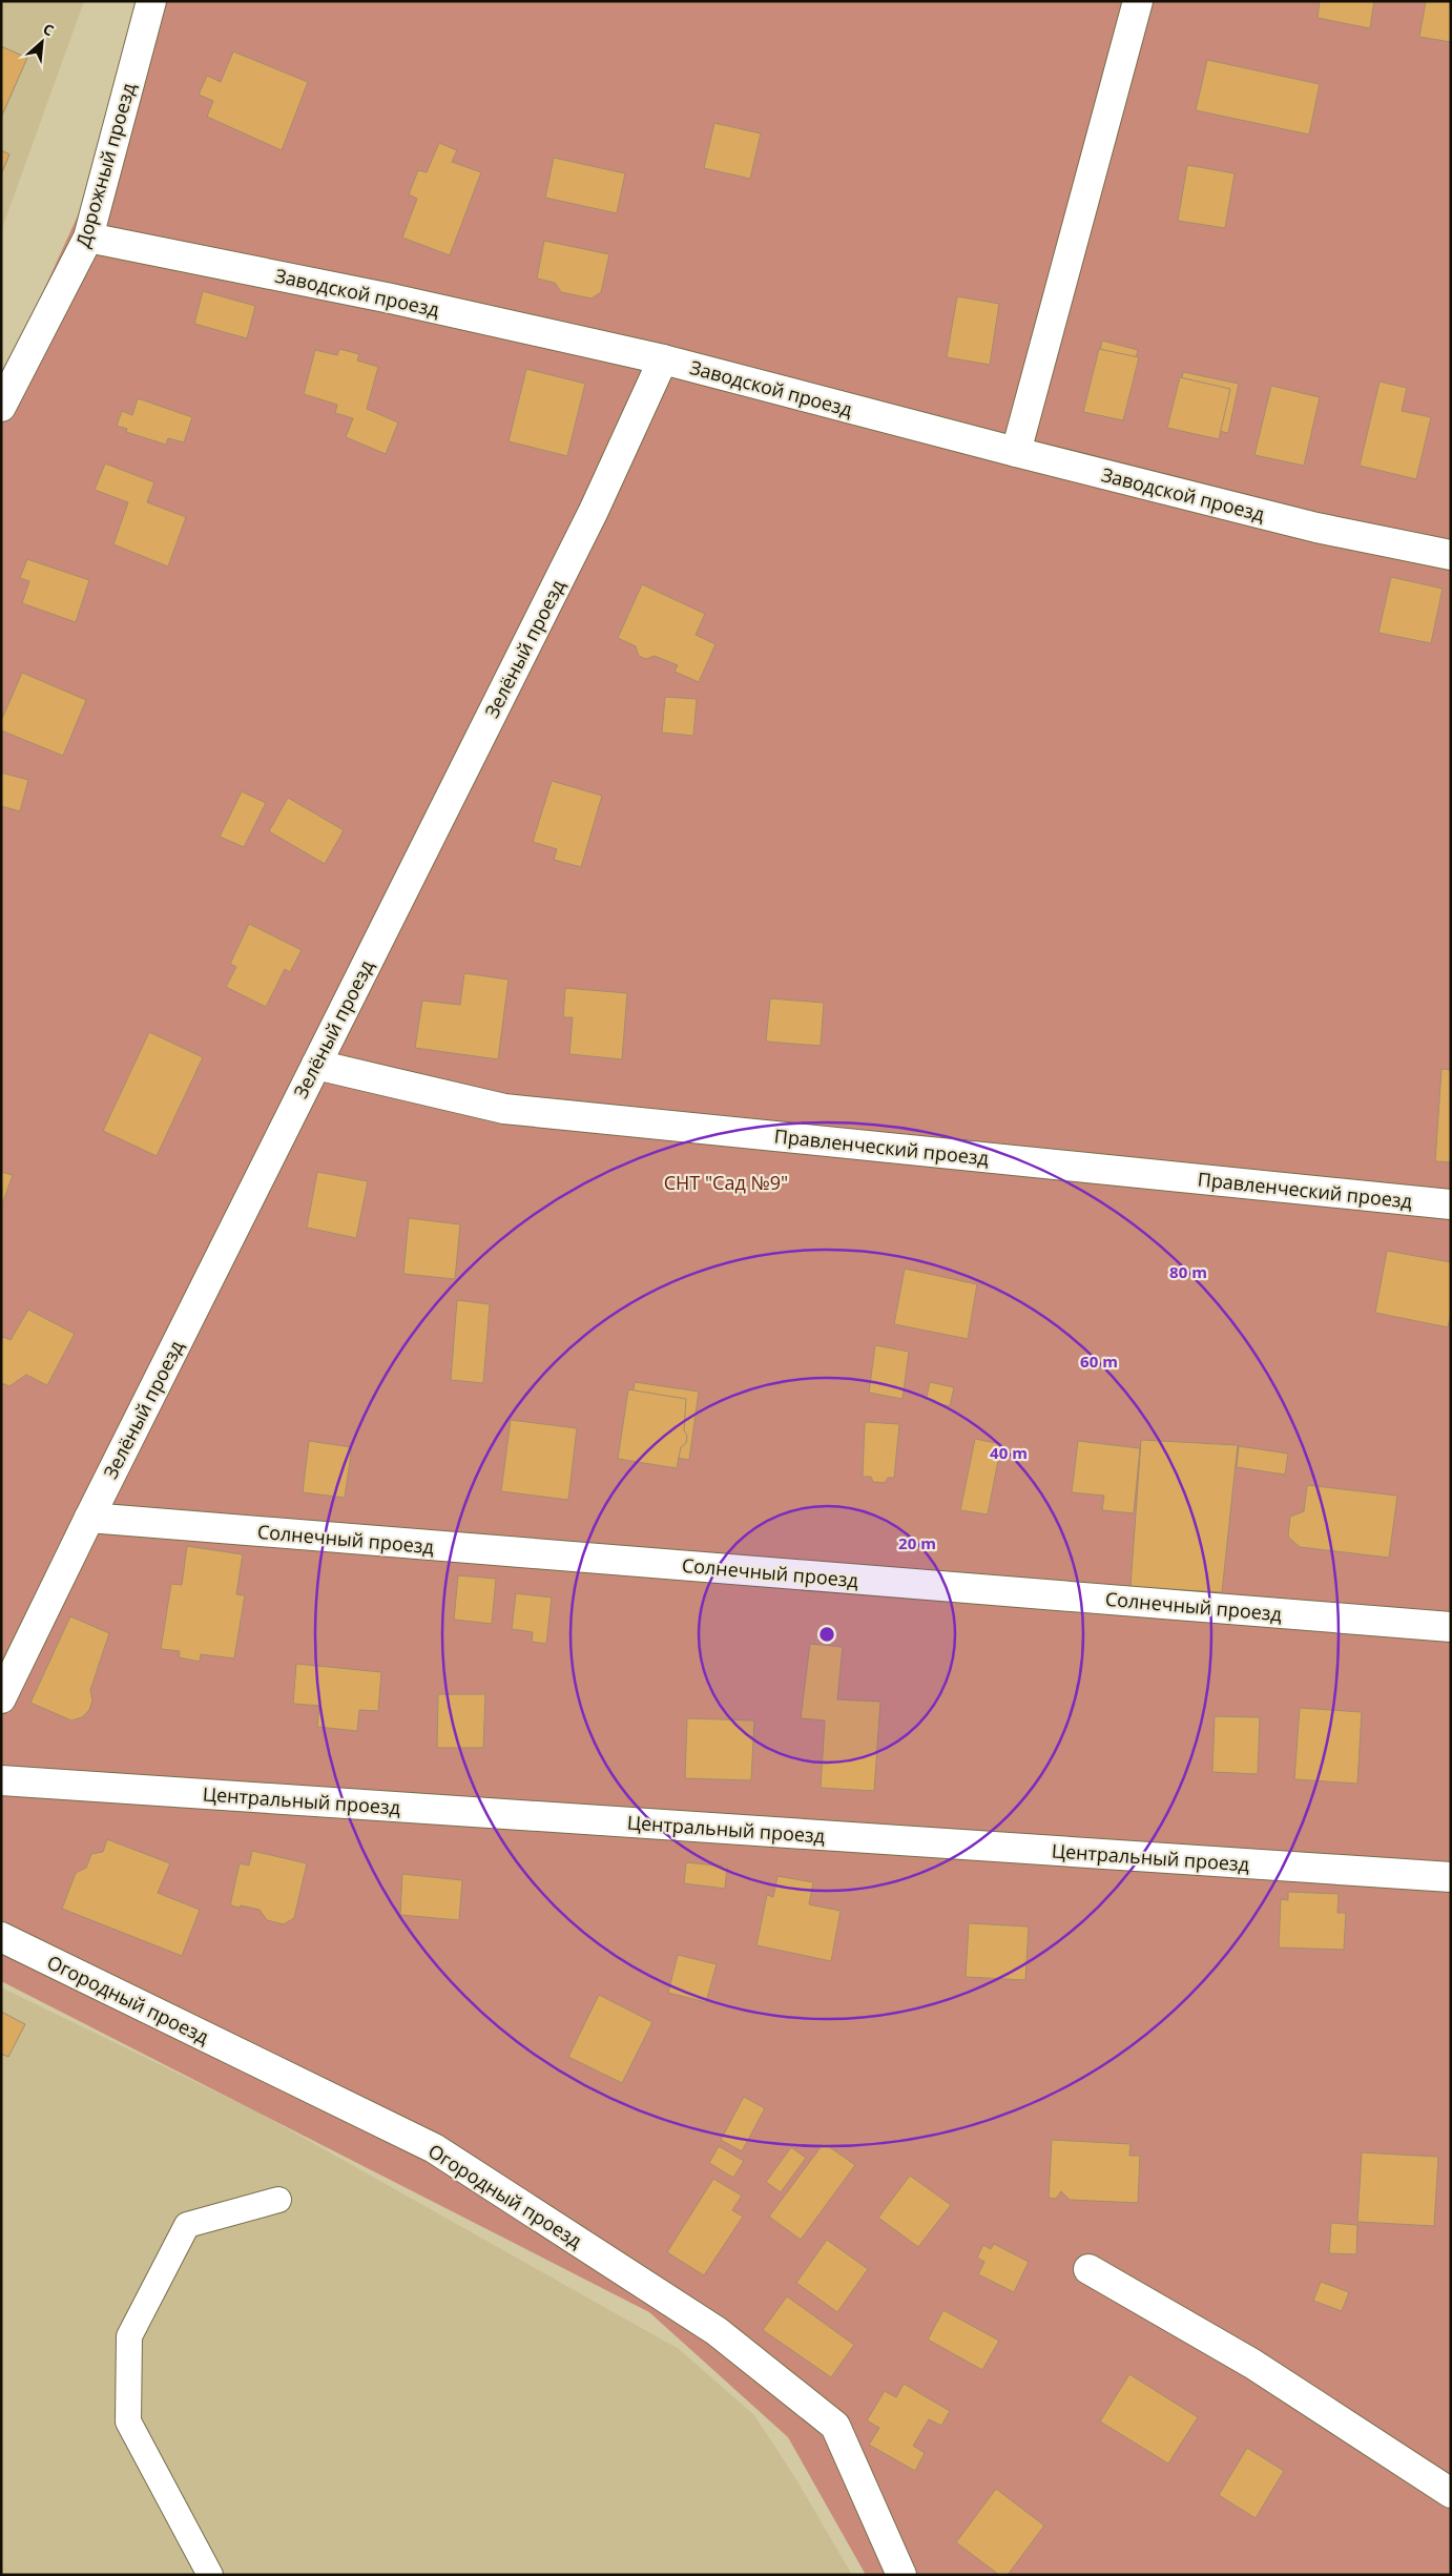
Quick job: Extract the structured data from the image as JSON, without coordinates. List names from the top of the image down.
{
  "streets": {
    "street": [
      "Дорожный проезд",
      "Заводской проезд",
      "Зелёный проезд",
      "Правленческий проезд",
      "Солнечный проезд",
      "Центральный проезд",
      "Огородный проезд"
    ]
  },
  "crossings": [
    ["Дорожный проезд", "Заводской проезд"],
    ["Заводской проезд", "Зелёный проезд"],
    ["Зелёный проезд", "Правленческий проезд"],
    ["Зелёный проезд", "Солнечный проезд"]
  ],
  "parks": ["СНТ \"Сад №9\""],
  "north": "top right",
  "rings": [
    "80 m",
    "60 m",
    "40 m",
    "20 m"
  ]
}
